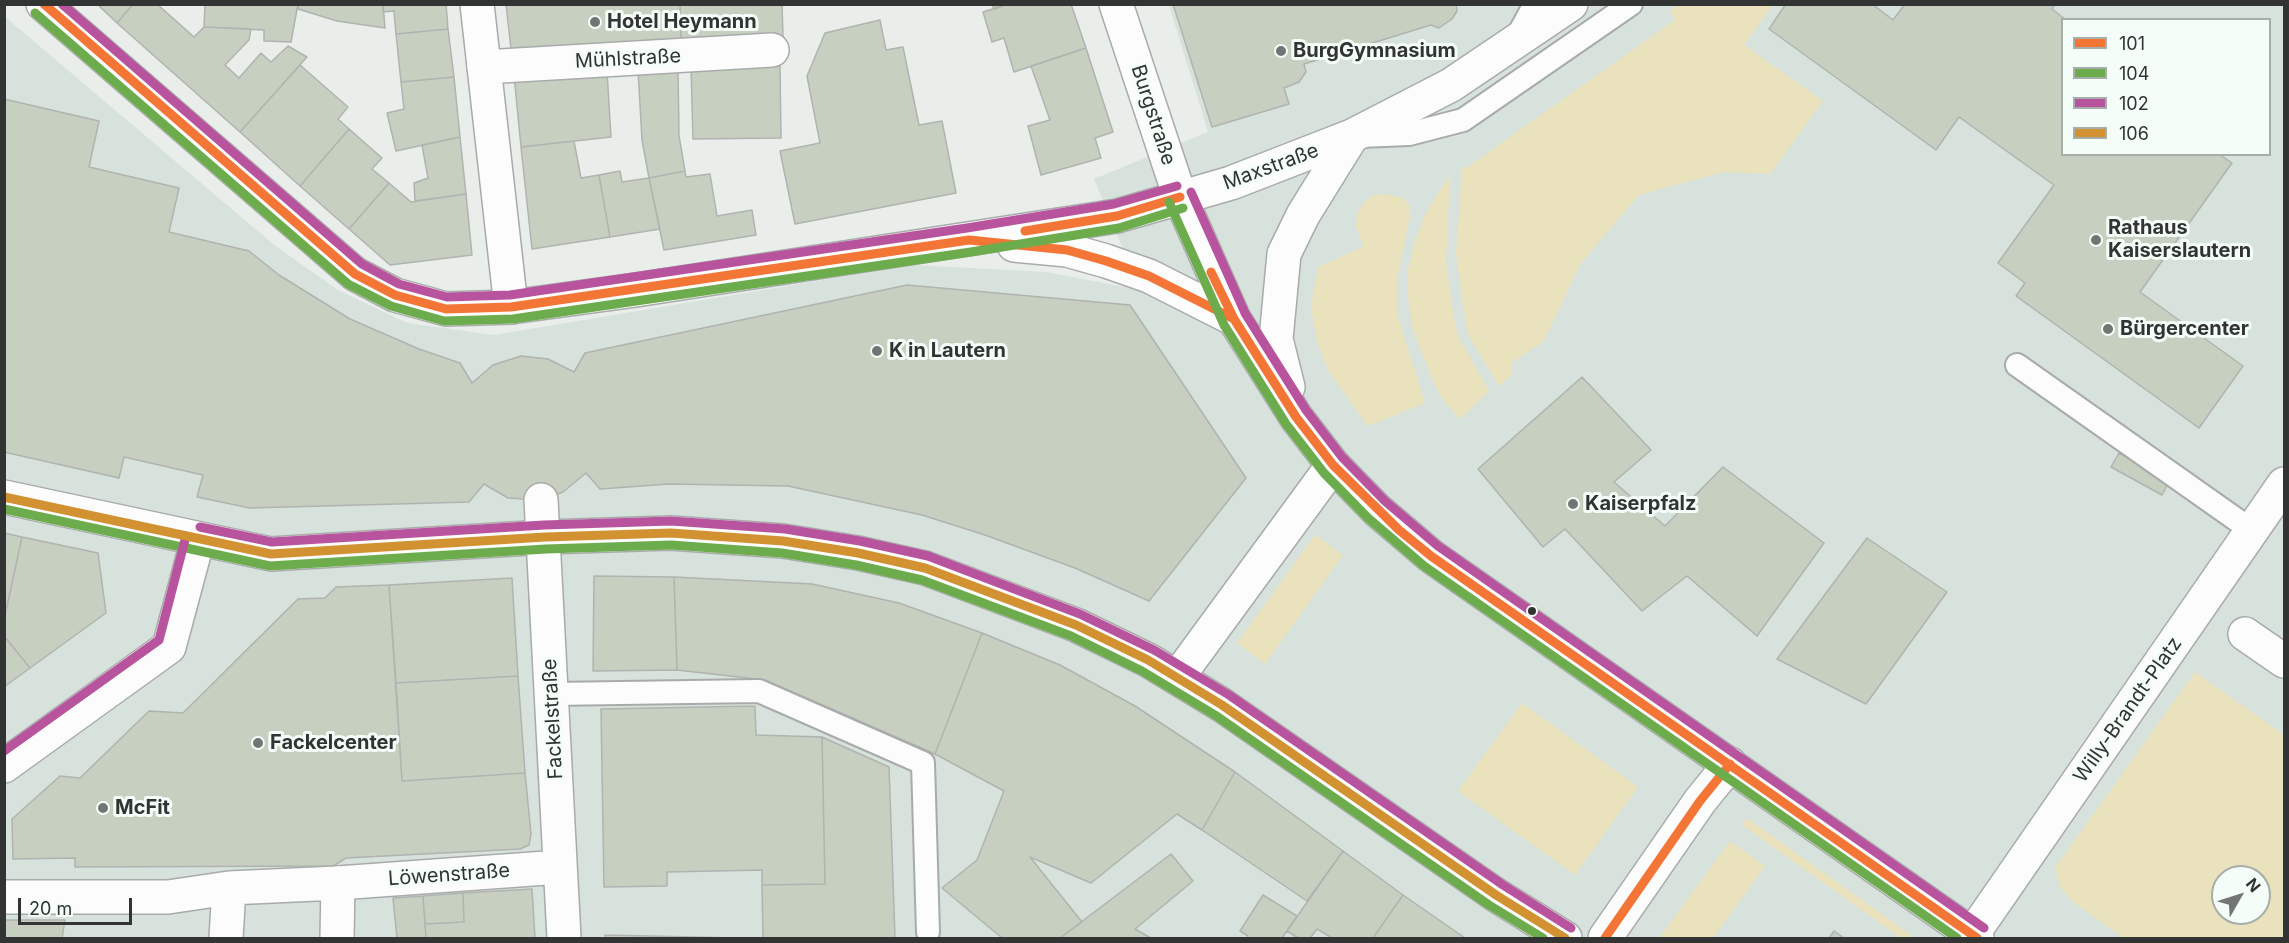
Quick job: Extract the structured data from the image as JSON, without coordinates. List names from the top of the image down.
{
  "streets": {
    "street": [
      "Mühlstraße",
      "Burgstraße",
      "Maxstraße",
      "Willy-Brandt-Platz",
      "Fackelstraße",
      "Löwenstraße"
    ]
  },
  "crossings": [
    ["Burgstraße", "Maxstraße"],
    ["Burgstraße", "Willy-Brandt-Platz"],
    ["Fackelstraße", "Löwenstraße"]
  ],
  "places": [
    "Hotel Heymann",
    "BurgGymnasium",
    "Rathaus Kaiserslautern",
    "Bürgercenter",
    "K in Lautern",
    "Kaiserpfalz",
    "Fackelcenter",
    "McFit"
  ],
  "lines": [
    "transit line 101",
    "transit line 102",
    "transit line 104",
    "transit line 106"
  ],
  "legend": [
    "101",
    "104",
    "102",
    "106"
  ],
  "scale_bar": "20 m",
  "north": "top right"
}
